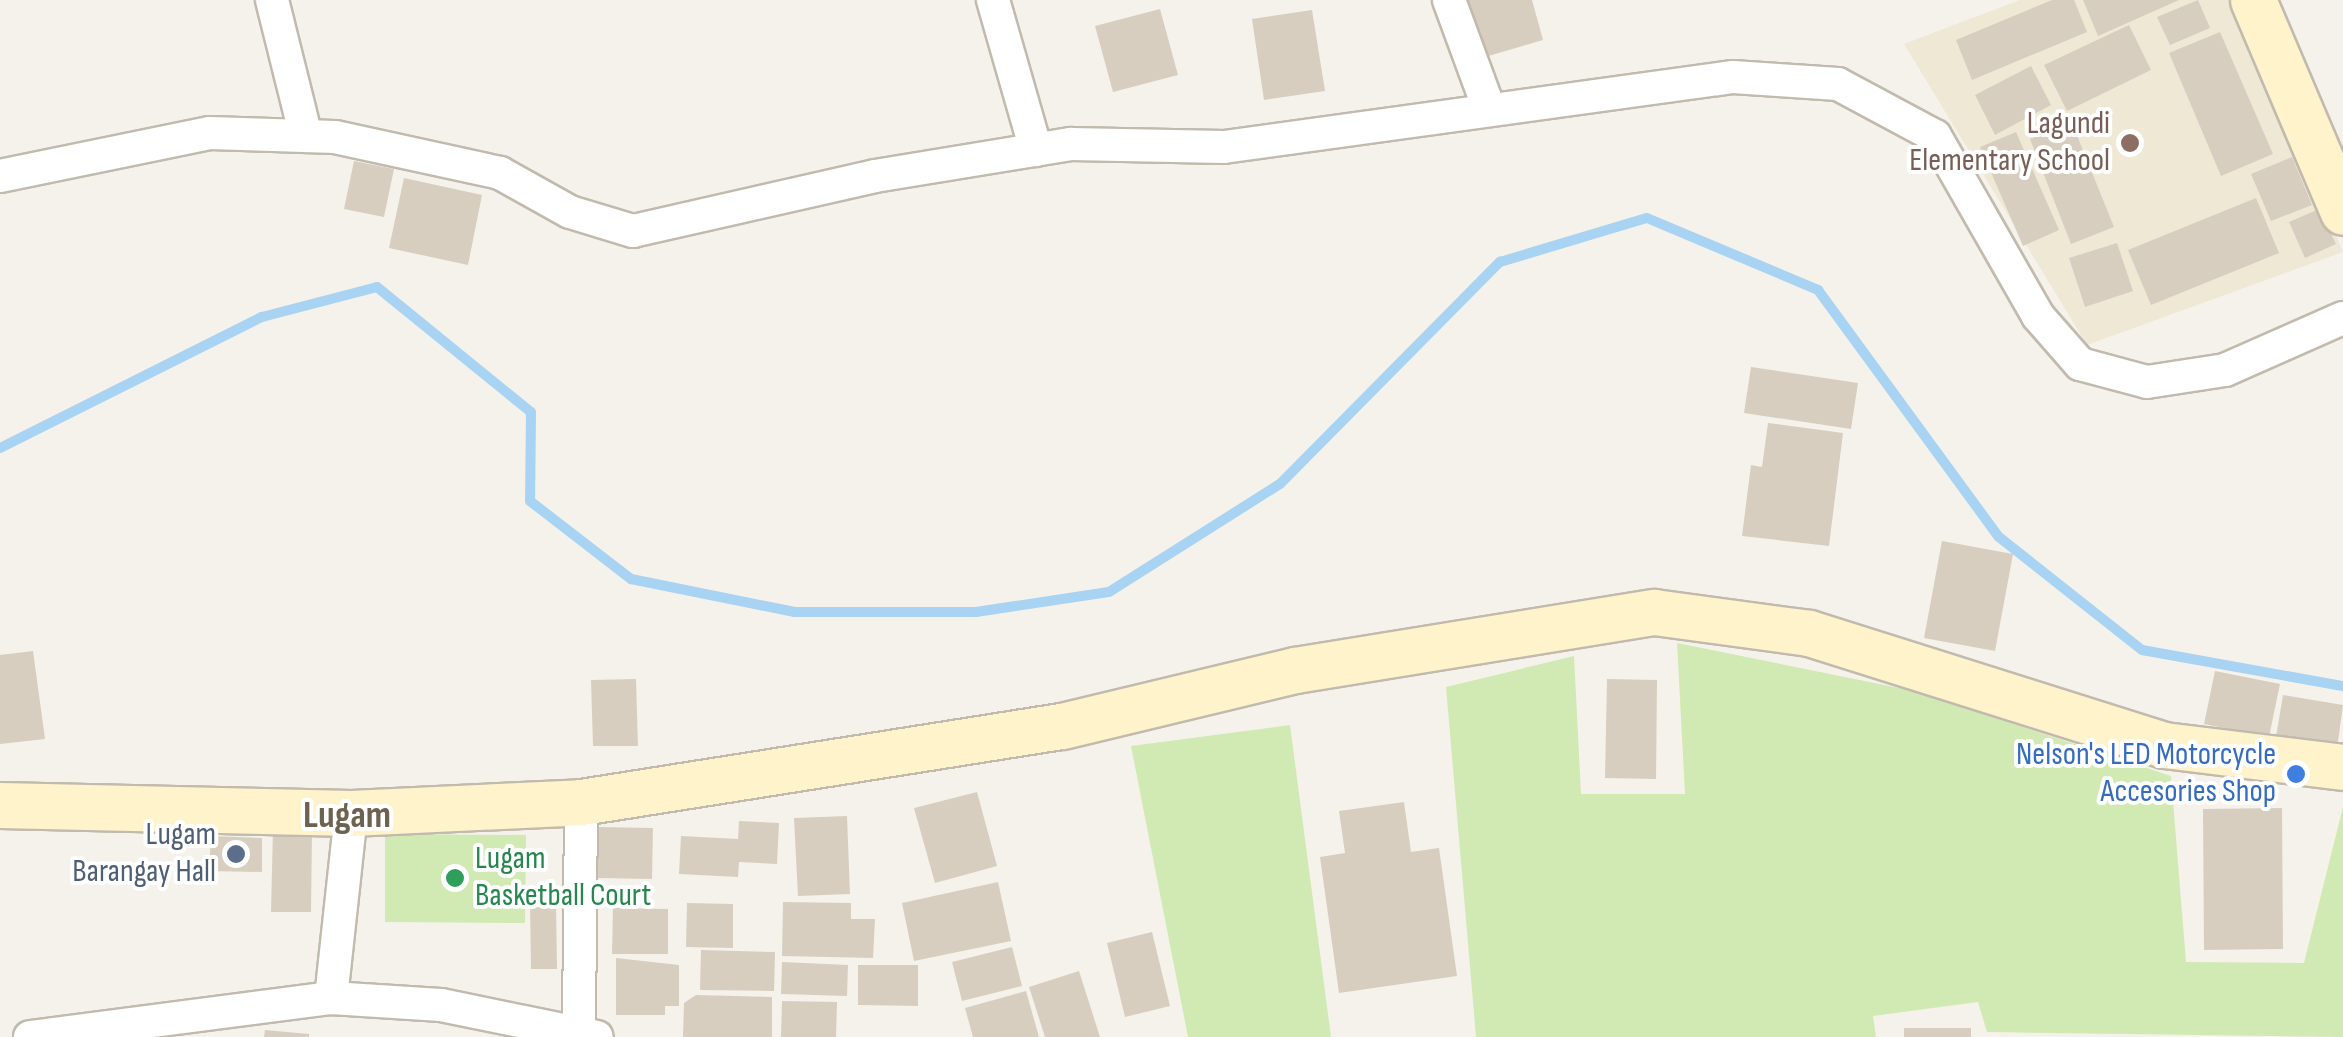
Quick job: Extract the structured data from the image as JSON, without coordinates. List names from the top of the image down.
{
  "districts": ["Lugam"],
  "places": [
    "Lagundi Elementary School",
    "Nelson's LED Motorcycle Accesories Shop",
    "Lugam Barangay Hall",
    "Lugam Basketball Court"
  ]
}
